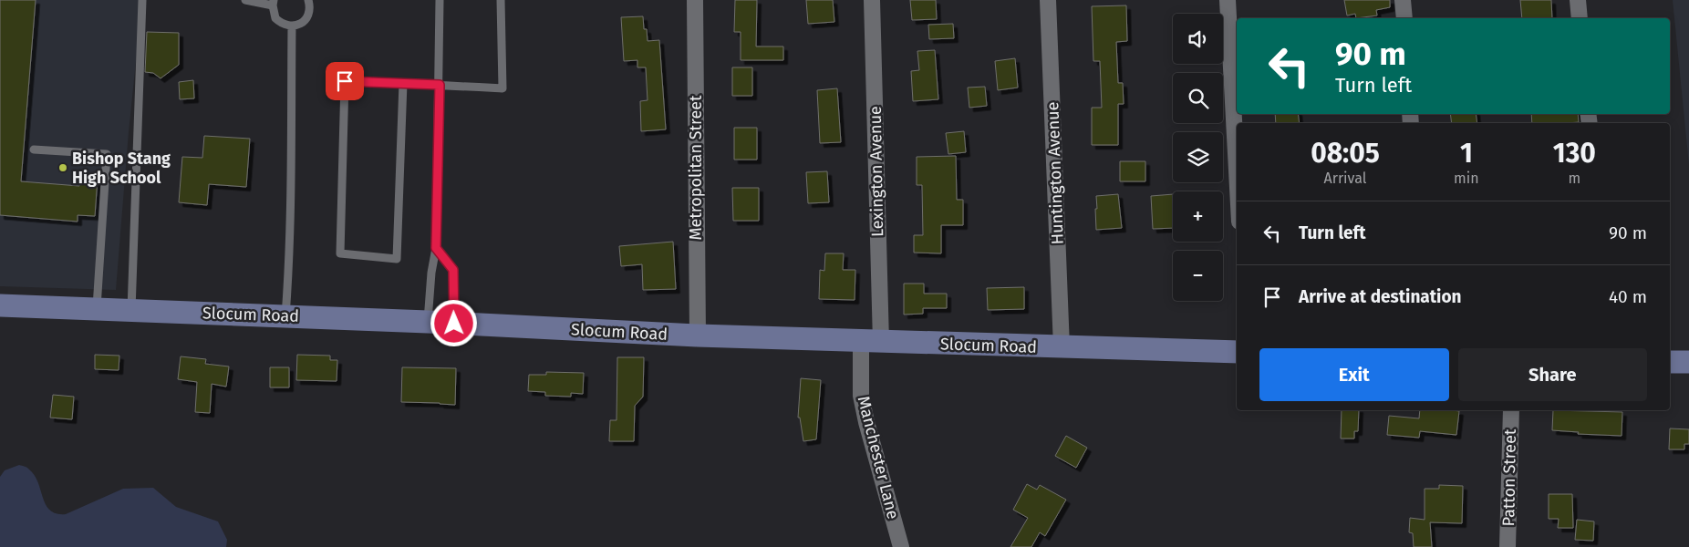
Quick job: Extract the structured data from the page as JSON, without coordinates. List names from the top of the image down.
{
  "streets": {
    "main road": ["Slocum Road"],
    "street": [
      "Metropolitan Street",
      "Lexington Avenue",
      "Huntington Avenue",
      "Manchester Lane",
      "Patton Street"
    ]
  },
  "crossings": [
    ["Metropolitan Street", "Slocum Road"],
    ["Lexington Avenue", "Slocum Road"],
    ["Lexington Avenue", "Manchester Lane"],
    ["Huntington Avenue", "Slocum Road"],
    ["Slocum Road", "Manchester Lane"]
  ],
  "places": ["Bishop Stang High School"],
  "page": {
    "map_buttons": ["+", "−"],
    "turn": ["90 m", "Turn left"],
    "eta": [
      "08:05",
      "Arrival",
      "1",
      "min",
      "130",
      "m"
    ],
    "list": [
      {
        "name": "Turn left",
        "value": "90 m"
      },
      {
        "name": "Arrive at destination",
        "value": "40 m"
      }
    ],
    "buttons": ["Exit", "Share"]
  }
}
